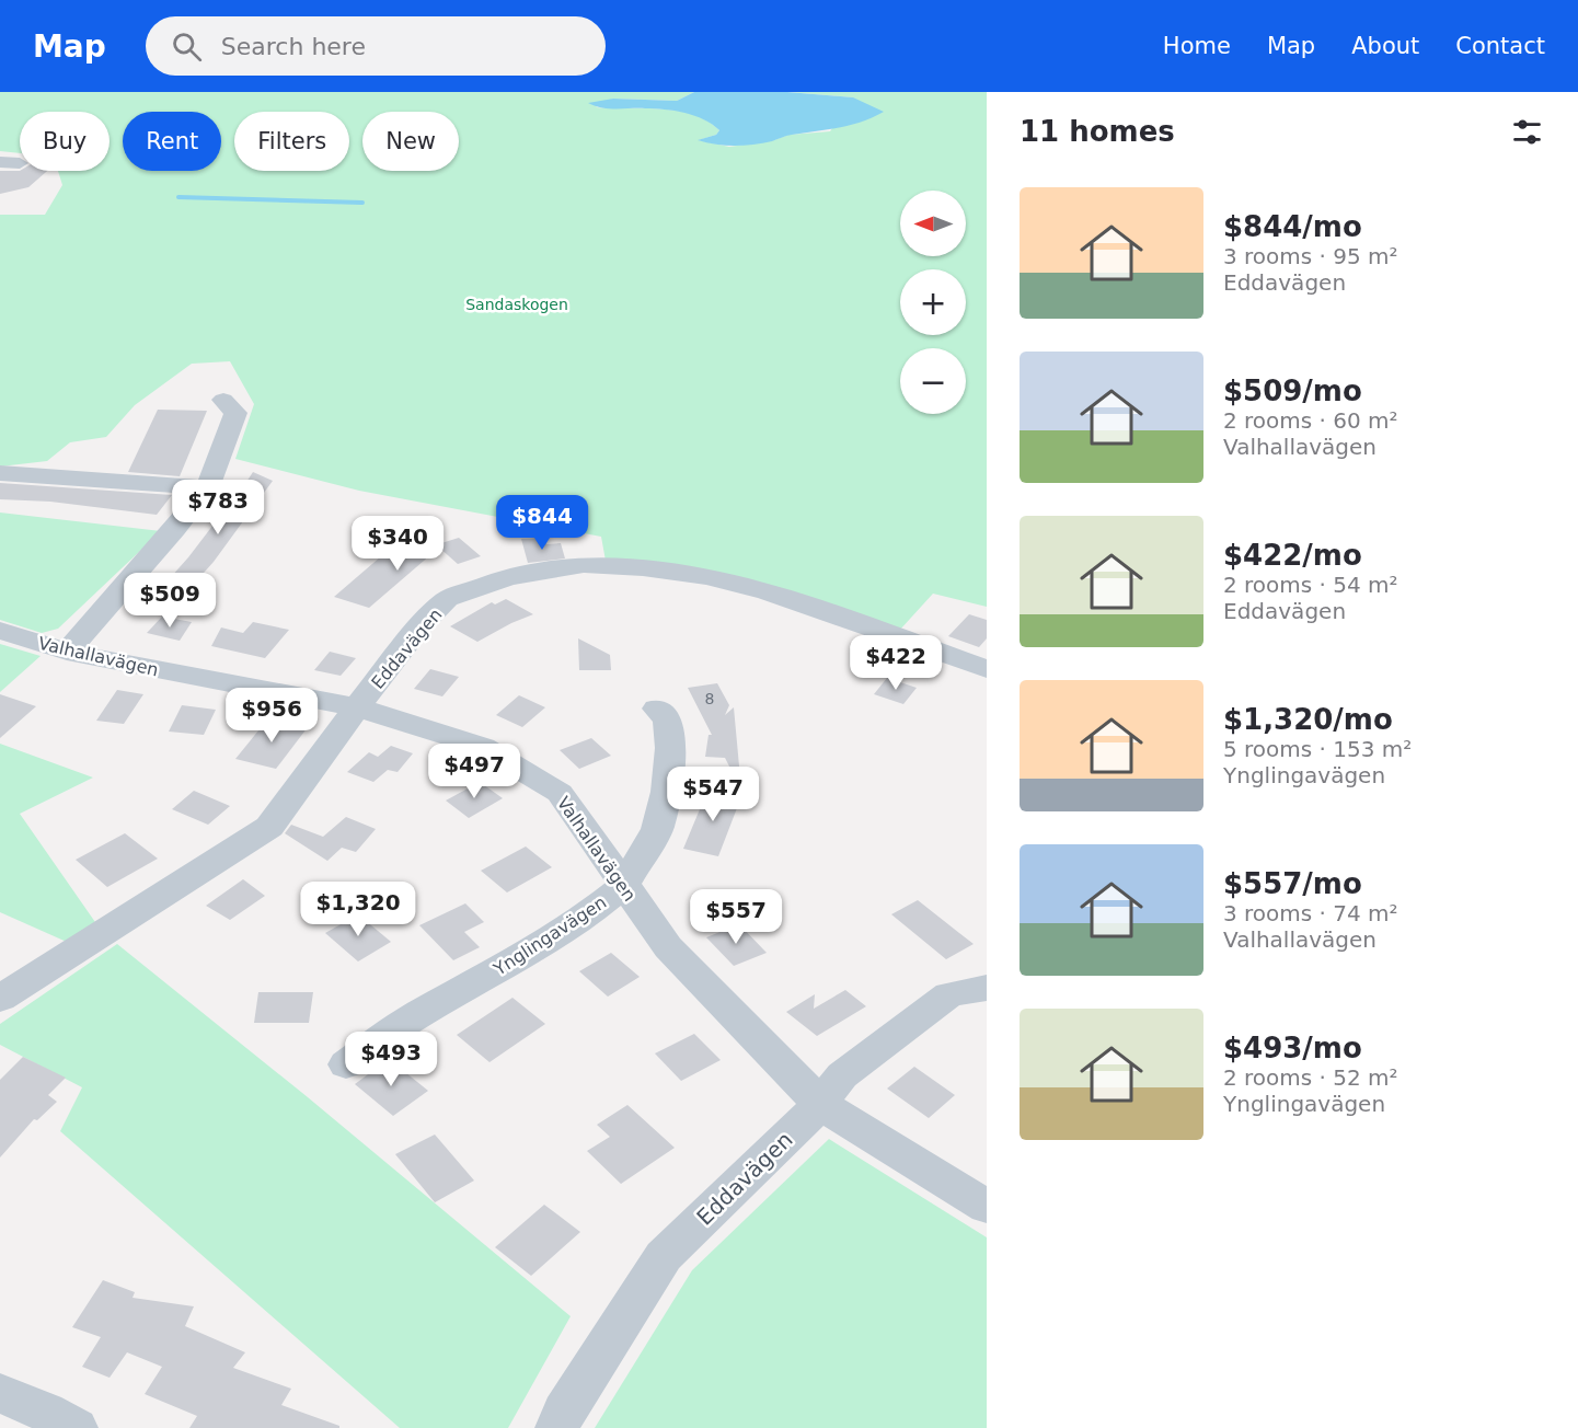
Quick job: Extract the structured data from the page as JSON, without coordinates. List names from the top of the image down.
{
  "streets": {
    "street": ["Eddavägen", "Valhallavägen", "Ynglingavägen"]
  },
  "crossings": [
    ["Eddavägen", "Valhallavägen"],
    ["Valhallavägen", "Ynglingavägen"]
  ],
  "parks": ["Sandaskogen"],
  "house_numbers": ["8"],
  "north": "left",
  "page": {
    "header": "Map",
    "search": "Search here",
    "nav": [
      "Home",
      "Map",
      "About",
      "Contact"
    ],
    "heading": "11 homes",
    "chip": [
      "Buy",
      "Rent",
      "Filters",
      "New"
    ],
    "list": [
      {
        "name": "$844/mo",
        "note": "3 rooms · 95 m² · Eddavägen"
      },
      {
        "name": "$509/mo",
        "note": "2 rooms · 60 m² · Valhallavägen"
      },
      {
        "name": "$422/mo",
        "note": "2 rooms · 54 m² · Eddavägen"
      },
      {
        "name": "$1,320/mo",
        "note": "5 rooms · 153 m² · Ynglingavägen"
      },
      {
        "name": "$557/mo",
        "note": "3 rooms · 74 m² · Valhallavägen"
      },
      {
        "name": "$493/mo",
        "note": "2 rooms · 52 m² · Ynglingavägen"
      }
    ],
    "map_buttons": ["+", "−"],
    "price": [
      "$783",
      "$844",
      "$340",
      "$509",
      "$422",
      "$956",
      "$497",
      "$547",
      "$1,320",
      "$557",
      "$493"
    ]
  }
}
